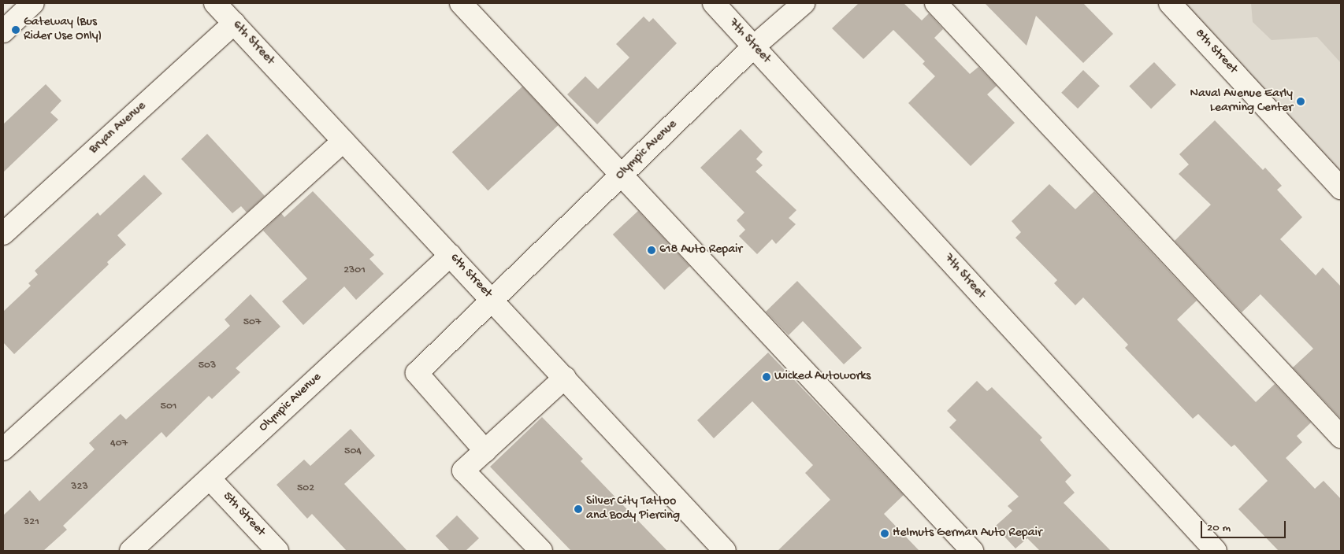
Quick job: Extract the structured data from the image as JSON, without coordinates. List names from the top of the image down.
{
  "streets": {
    "street": [
      "7th Street",
      "6th Street",
      "8th Street",
      "Bryan Avenue",
      "Olympic Avenue",
      "5th Street"
    ]
  },
  "crossings": [
    ["7th Street", "Olympic Avenue"],
    ["6th Street", "Bryan Avenue"],
    ["6th Street", "Olympic Avenue"],
    ["Olympic Avenue", "5th Street"]
  ],
  "places": [
    "Gateway (Bus Rider Use Only)",
    "Naval Avenue Early Learning Center",
    "618 Auto Repair",
    "Wicked Autoworks",
    "Silver City Tattoo and Body Piercing",
    "Helmuts German Auto Repair"
  ],
  "house_numbers": [
    "2301",
    "507",
    "503",
    "501",
    "407",
    "504",
    "323",
    "502",
    "321"
  ],
  "scale_bar": "20 m"
}
